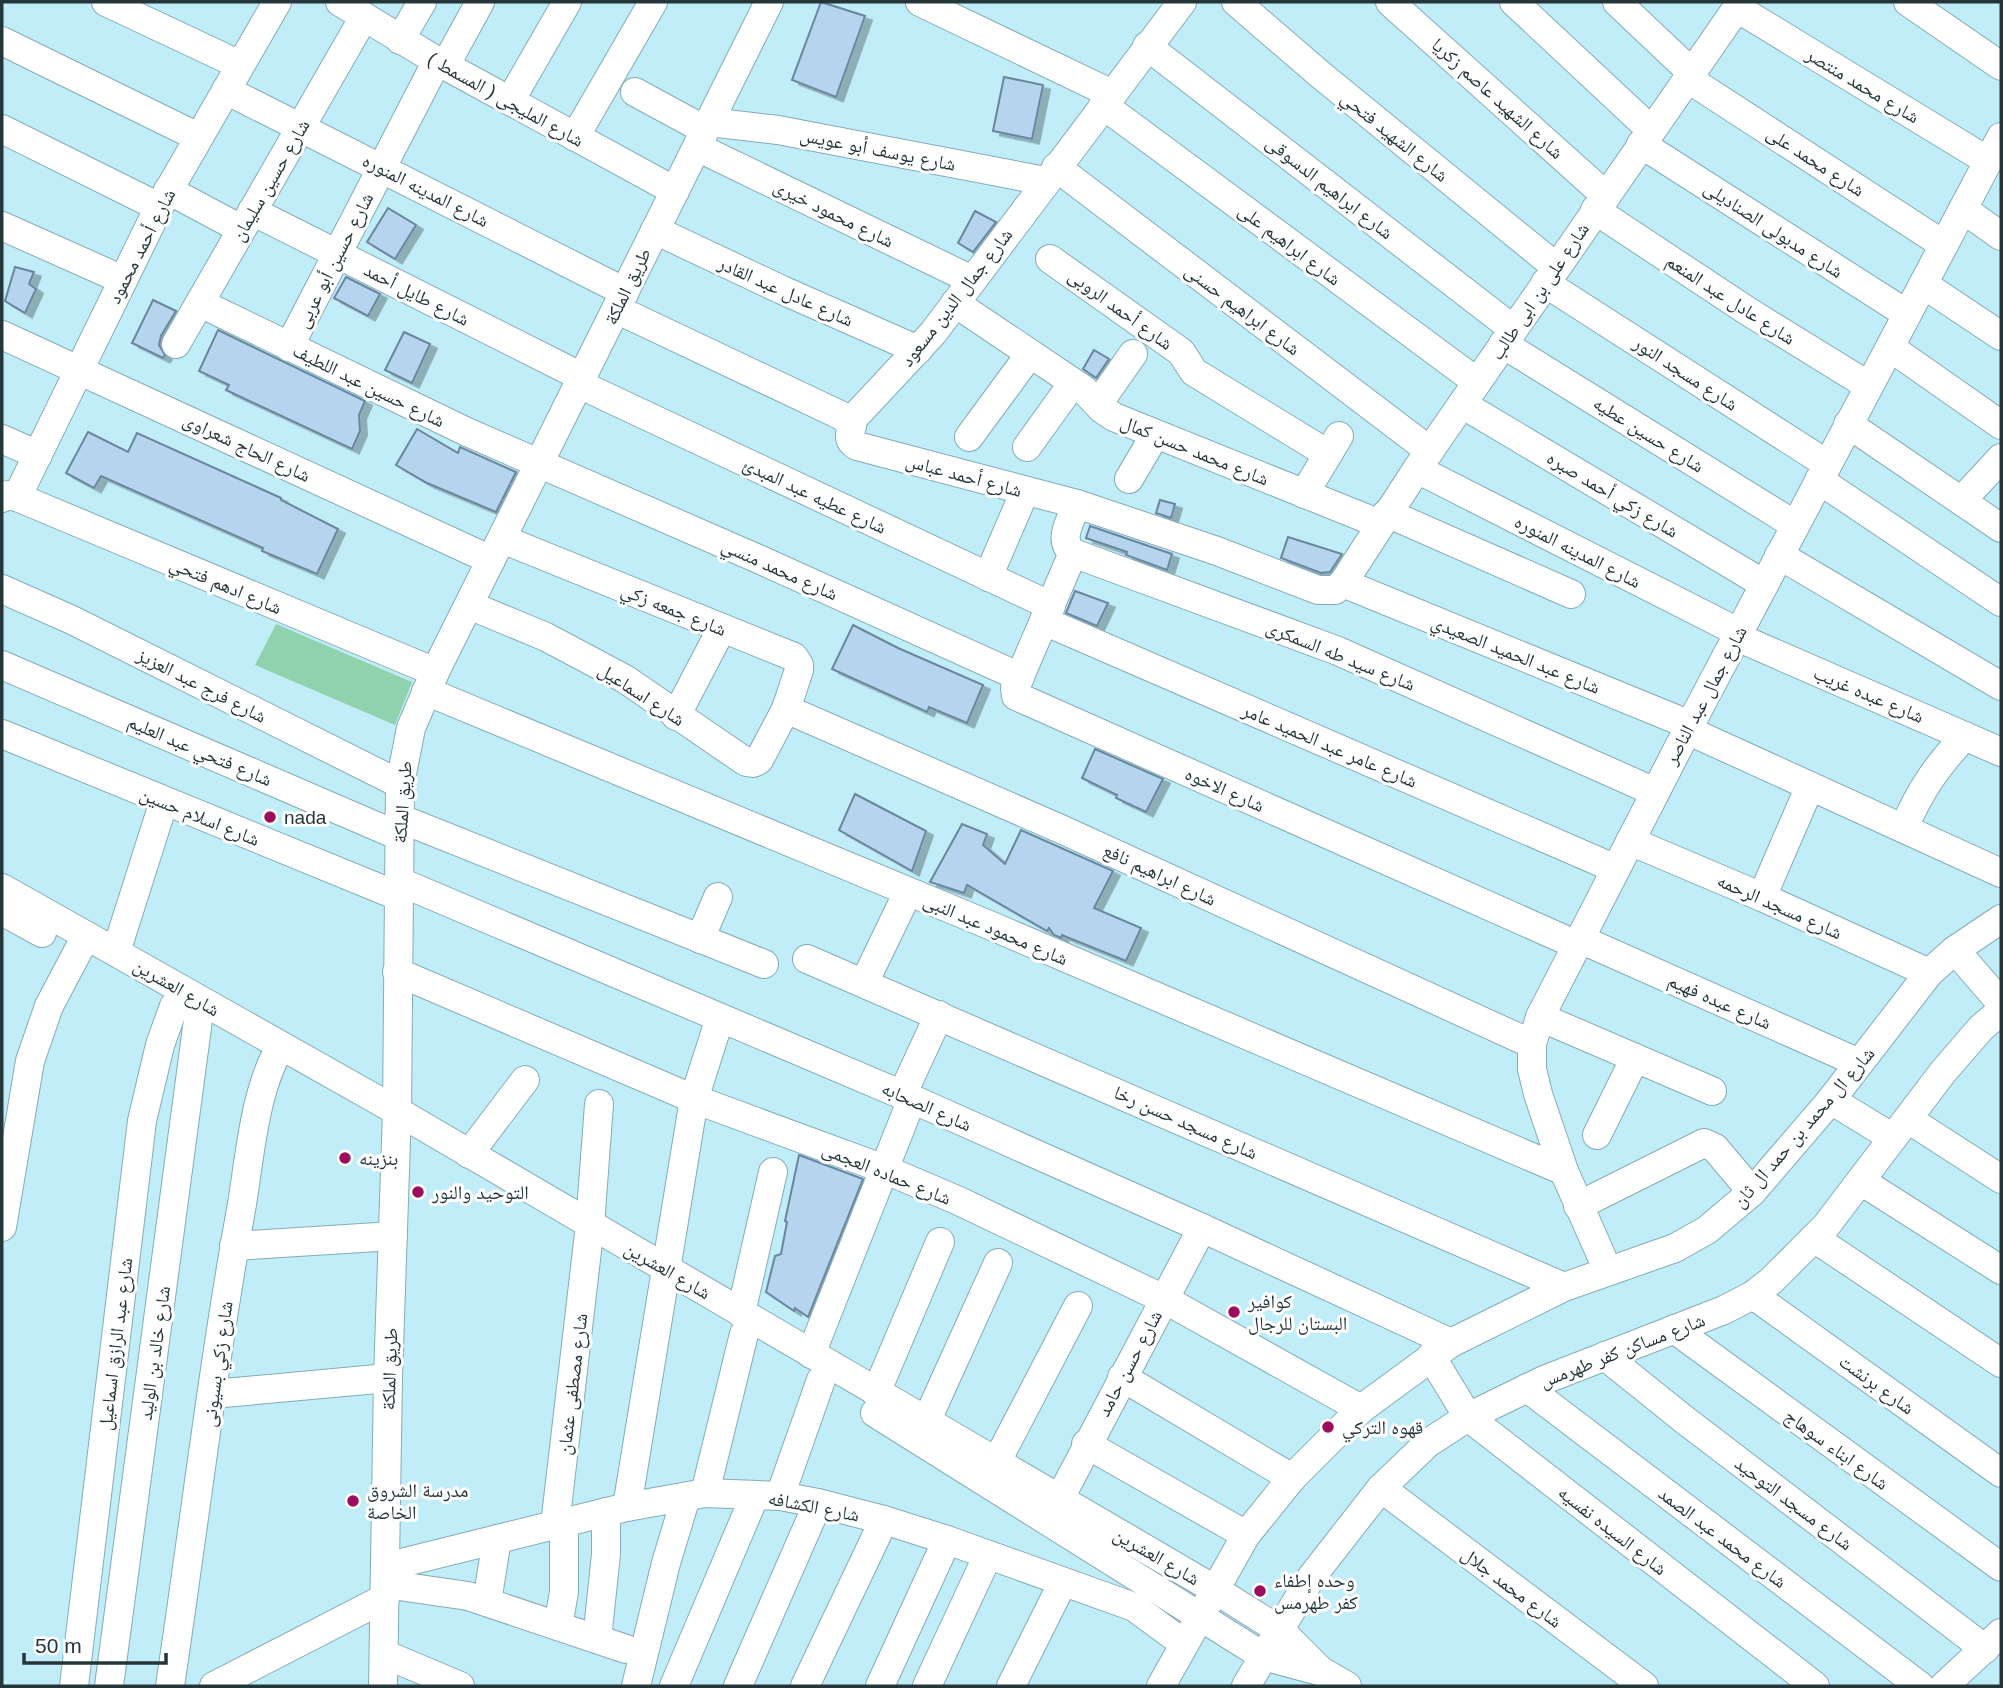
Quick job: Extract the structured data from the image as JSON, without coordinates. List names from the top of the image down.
{
  "streets": {
    "street": [
      "شارع محمد منتصر",
      "شارع الشهيد عاصم زكريا",
      "شارع المليجى ( المسمط )",
      "شارع الشهيد فتحي",
      "شارع يوسف أبو عويس",
      "شارع محمد على",
      "شارع حسين سليمان",
      "شارع ابراهيم الدسوقى",
      "شارع المدينه المنوره",
      "شارع محمود خيرى",
      "شارع مدبولى الصناديلى",
      "شارع ابراهيم على",
      "شارع أحمد محمود",
      "شارع حسين أبو عربى",
      "طريق الملكة",
      "شارع عادل عبد القادر",
      "شارع على بن ابى طالب",
      "شارع طايل أحمد",
      "شارع جمال الدين مسعود",
      "شارع عادل عبد المنعم",
      "شارع أحمد الروبى",
      "شارع ابراهيم حسنى",
      "شارع مسجد النور",
      "شارع حسين عبد اللطيف",
      "شارع حسين عطيه",
      "شارع الحاج شعراوى",
      "شارع محمد حسن كمال",
      "شارع أحمد عباس",
      "شارع زكي أحمد صبره",
      "شارع عطيه عبد المبدئ",
      "شارع محمد منسي",
      "شارع ادهم فتحي",
      "شارع جمعه زكي",
      "شارع عبد الحميد الصعيدي",
      "شارع سيد طه السمكرى",
      "شارع فرج عبد العزيز",
      "شارع اسماعيل",
      "شارع عبده غريب",
      "شارع جمال عبد الناصر",
      "شارع عامر عبد الحميد عامر",
      "شارع فتحي عبد العليم",
      "شارع الاخوه",
      "شارع اسلام حسين",
      "شارع ابراهيم نافع",
      "شارع مسجد الرحمه",
      "شارع محمود عبد النبى",
      "شارع العشرين",
      "شارع عبده فهيم",
      "شارع الصحابه",
      "شارع مسجد حسن رخا",
      "شارع ال محمد بن حمد ال ثان",
      "شارع حماده العجمى",
      "شارع عبد الرازق اسماعيل",
      "شارع مساكن كفر طهرمس",
      "شارع خالد بن الوليد",
      "شارع حسن حامد",
      "شارع زكي بسيونى",
      "شارع مصطفى عثمان",
      "شارع برنشت",
      "شارع ابناء سوهاج",
      "شارع مسجد التوحيد",
      "شارع الكشافه",
      "شارع السيده نفسيه",
      "شارع محمد عبد الصمد",
      "شارع محمد جلال"
    ]
  },
  "crossings": [
    ["شارع محمد منتصر", "شارع على بن ابى طالب"],
    ["شارع محمد منتصر", "شارع جمال عبد الناصر"],
    ["شارع الشهيد عاصم زكريا", "شارع على بن ابى طالب"],
    ["شارع الشهيد عاصم زكريا", "شارع عادل عبد المنعم"],
    ["شارع المليجى ( المسمط )", "شارع حسين سليمان"],
    ["شارع المليجى ( المسمط )", "شارع حسين أبو عربى"],
    ["شارع المليجى ( المسمط )", "طريق الملكة"],
    ["شارع الشهيد فتحي", "شارع على بن ابى طالب"],
    ["شارع الشهيد فتحي", "شارع مسجد النور"],
    ["شارع يوسف أبو عويس", "شارع محمود خيرى"],
    ["شارع يوسف أبو عويس", "طريق الملكة"],
    ["شارع يوسف أبو عويس", "شارع جمال الدين مسعود"],
    ["شارع يوسف أبو عويس", "شارع ابراهيم حسنى"],
    ["شارع محمد على", "شارع على بن ابى طالب"],
    ["شارع محمد على", "شارع جمال عبد الناصر"],
    ["شارع حسين سليمان", "شارع المدينه المنوره"],
    ["شارع حسين سليمان", "شارع طايل أحمد"],
    ["شارع حسين سليمان", "شارع حسين عبد اللطيف"],
    ["شارع ابراهيم الدسوقى", "شارع على بن ابى طالب"],
    ["شارع ابراهيم الدسوقى", "شارع جمال الدين مسعود"],
    ["شارع ابراهيم الدسوقى", "شارع حسين عطيه"],
    ["شارع المدينه المنوره", "شارع أحمد محمود"],
    ["شارع المدينه المنوره", "شارع حسين أبو عربى"],
    ["شارع المدينه المنوره", "طريق الملكة"],
    ["شارع المدينه المنوره", "شارع على بن ابى طالب"],
    ["شارع المدينه المنوره", "شارع ابراهيم حسنى"],
    ["شارع المدينه المنوره", "شارع عبده غريب"],
    ["شارع المدينه المنوره", "شارع جمال عبد الناصر"],
    ["شارع محمود خيرى", "طريق الملكة"],
    ["شارع محمود خيرى", "شارع جمال الدين مسعود"],
    ["شارع مدبولى الصناديلى", "شارع على بن ابى طالب"],
    ["شارع مدبولى الصناديلى", "شارع جمال عبد الناصر"],
    ["شارع ابراهيم على", "شارع على بن ابى طالب"],
    ["شارع ابراهيم على", "شارع جمال الدين مسعود"],
    ["شارع ابراهيم على", "شارع زكي أحمد صبره"],
    ["شارع أحمد محمود", "شارع طايل أحمد"],
    ["شارع أحمد محمود", "شارع الحاج شعراوى"],
    ["شارع أحمد محمود", "شارع ادهم فتحي"],
    ["شارع حسين أبو عربى", "شارع طايل أحمد"],
    ["شارع حسين أبو عربى", "شارع حسين عبد اللطيف"],
    ["طريق الملكة", "شارع عادل عبد القادر"],
    ["طريق الملكة", "شارع طايل أحمد"],
    ["طريق الملكة", "شارع حسين عبد اللطيف"],
    ["طريق الملكة", "شارع الحاج شعراوى"],
    ["طريق الملكة", "شارع عطيه عبد المبدئ"],
    ["طريق الملكة", "شارع محمد منسي"],
    ["طريق الملكة", "شارع ادهم فتحي"],
    ["طريق الملكة", "شارع جمعه زكي"],
    ["طريق الملكة", "شارع فرج عبد العزيز"],
    ["طريق الملكة", "شارع اسماعيل"],
    ["طريق الملكة", "شارع فتحي عبد العليم"],
    ["طريق الملكة", "شارع اسلام حسين"],
    ["طريق الملكة", "شارع محمود عبد النبى"],
    ["طريق الملكة", "شارع العشرين"],
    ["طريق الملكة", "شارع الصحابه"],
    ["طريق الملكة", "شارع حماده العجمى"],
    ["طريق الملكة", "شارع الكشافه"],
    ["شارع عادل عبد القادر", "شارع جمال الدين مسعود"],
    ["شارع على بن ابى طالب", "شارع عادل عبد المنعم"],
    ["شارع على بن ابى طالب", "شارع ابراهيم حسنى"],
    ["شارع على بن ابى طالب", "شارع مسجد النور"],
    ["شارع على بن ابى طالب", "شارع حسين عطيه"],
    ["شارع على بن ابى طالب", "شارع محمد حسن كمال"],
    ["شارع على بن ابى طالب", "شارع أحمد عباس"],
    ["شارع على بن ابى طالب", "شارع زكي أحمد صبره"],
    ["شارع على بن ابى طالب", "شارع عبد الحميد الصعيدي"],
    ["شارع طايل أحمد", "شارع عطيه عبد المبدئ"],
    ["شارع جمال الدين مسعود", "شارع ابراهيم حسنى"],
    ["شارع جمال الدين مسعود", "شارع محمد حسن كمال"],
    ["شارع جمال الدين مسعود", "شارع أحمد عباس"],
    ["شارع عادل عبد المنعم", "شارع جمال عبد الناصر"],
    ["شارع أحمد الروبى", "شارع محمد حسن كمال"],
    ["شارع مسجد النور", "شارع جمال عبد الناصر"],
    ["شارع حسين عبد اللطيف", "شارع محمد منسي"],
    ["شارع حسين عطيه", "شارع جمال عبد الناصر"],
    ["شارع الحاج شعراوى", "شارع جمعه زكي"],
    ["شارع أحمد عباس", "شارع عبد الحميد الصعيدي"],
    ["شارع زكي أحمد صبره", "شارع جمال عبد الناصر"],
    ["شارع عطيه عبد المبدئ", "شارع عامر عبد الحميد عامر"],
    ["شارع محمد منسي", "شارع الاخوه"],
    ["شارع ادهم فتحي", "شارع محمود عبد النبى"],
    ["شارع جمعه زكي", "شارع اسماعيل"],
    ["شارع جمعه زكي", "شارع ابراهيم نافع"],
    ["شارع عبد الحميد الصعيدي", "شارع جمال عبد الناصر"],
    ["شارع سيد طه السمكرى", "شارع جمال عبد الناصر"],
    ["شارع اسماعيل", "شارع ابراهيم نافع"],
    ["شارع عبده غريب", "شارع جمال عبد الناصر"],
    ["شارع جمال عبد الناصر", "شارع عامر عبد الحميد عامر"],
    ["شارع جمال عبد الناصر", "شارع الاخوه"],
    ["شارع جمال عبد الناصر", "شارع ابراهيم نافع"],
    ["شارع جمال عبد الناصر", "شارع مسجد الرحمه"],
    ["شارع جمال عبد الناصر", "شارع عبده فهيم"],
    ["شارع الاخوه", "شارع عبده فهيم"],
    ["شارع اسلام حسين", "شارع الصحابه"],
    ["شارع مسجد الرحمه", "شارع ال محمد بن حمد ال ثان"],
    ["شارع العشرين", "شارع ال محمد بن حمد ال ثان"],
    ["شارع العشرين", "شارع عبد الرازق اسماعيل"],
    ["شارع العشرين", "شارع مساكن كفر طهرمس"],
    ["شارع العشرين", "شارع خالد بن الوليد"],
    ["شارع العشرين", "شارع حسن حامد"],
    ["شارع العشرين", "شارع زكي بسيونى"],
    ["شارع العشرين", "شارع مصطفى عثمان"],
    ["شارع عبده فهيم", "شارع ال محمد بن حمد ال ثان"],
    ["شارع الصحابه", "شارع ال محمد بن حمد ال ثان"],
    ["شارع الصحابه", "شارع حسن حامد"],
    ["شارع الصحابه", "شارع السيده نفسيه"],
    ["شارع مسجد حسن رخا", "شارع ال محمد بن حمد ال ثان"],
    ["شارع ال محمد بن حمد ال ثان", "شارع حماده العجمى"],
    ["شارع ال محمد بن حمد ال ثان", "شارع الكشافه"],
    ["شارع ال محمد بن حمد ال ثان", "شارع السيده نفسيه"],
    ["شارع حماده العجمى", "شارع حسن حامد"],
    ["شارع مساكن كفر طهرمس", "شارع برنشت"],
    ["شارع مساكن كفر طهرمس", "شارع ابناء سوهاج"],
    ["شارع مساكن كفر طهرمس", "شارع مسجد التوحيد"],
    ["شارع مساكن كفر طهرمس", "شارع السيده نفسيه"],
    ["شارع مساكن كفر طهرمس", "شارع محمد عبد الصمد"],
    ["شارع مساكن كفر طهرمس", "شارع محمد جلال"],
    ["شارع مصطفى عثمان", "شارع الكشافه"]
  ],
  "places": [
    "nada",
    "بنزينه",
    "التوحيد والنور",
    "كوافير البستان للرجال",
    "قهوه التركي",
    "مدرسة الشروق الخاصة",
    "وحده إطفاء كفر طهرمس"
  ],
  "scale_bar": "50 m"
}
